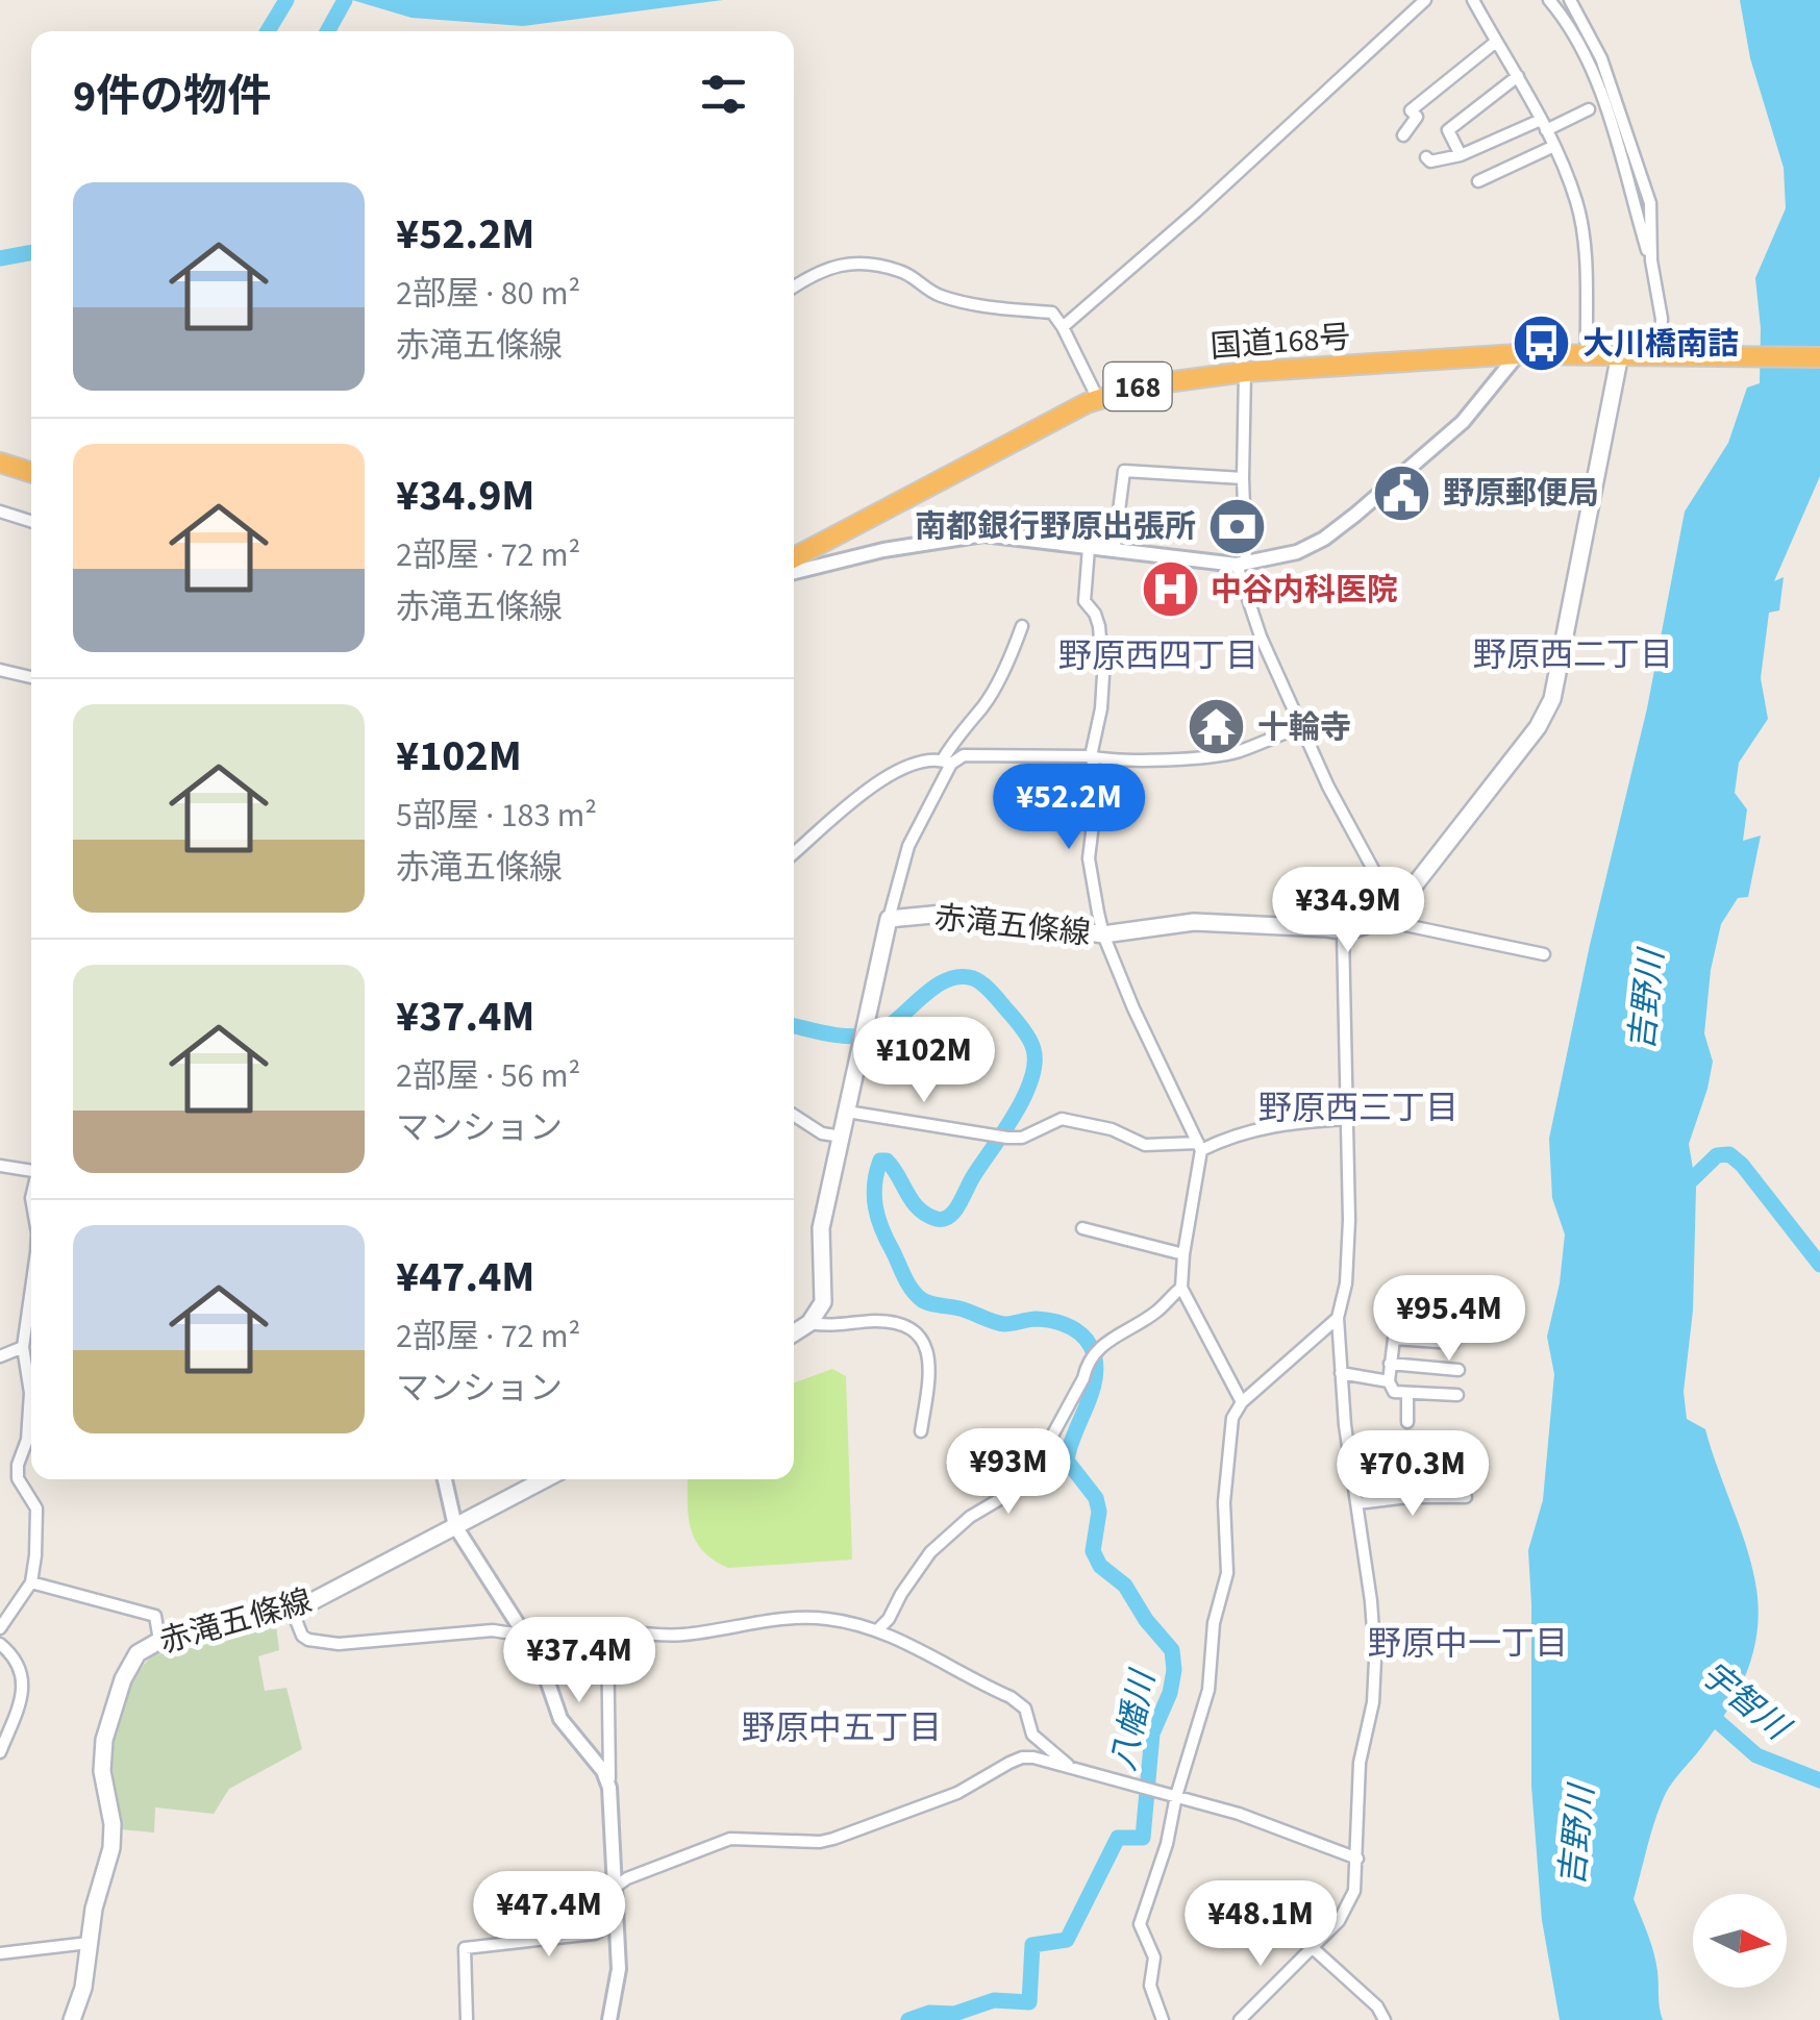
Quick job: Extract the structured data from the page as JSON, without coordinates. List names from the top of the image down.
{
  "streets": {
    "highway": ["国道168号", "168"],
    "main road": ["赤滝五條線"]
  },
  "crossings": [
    ["国道168号", "赤滝五條線"]
  ],
  "districts": [
    "野原西二丁目",
    "野原西四丁目",
    "野原西三丁目",
    "野原中一丁目",
    "野原中五丁目"
  ],
  "water": ["吉野川", "宇智川", "八幡川"],
  "places": {
    "bus stop": ["大川橋南詰"],
    "public building": ["野原郵便局"],
    "bank": ["南都銀行野原出張所"],
    "hospital": ["中谷内科医院"],
    "temple": ["十輪寺"]
  },
  "north": "right",
  "page": {
    "heading": "9件の物件",
    "list": [
      {
        "name": "¥52.2M",
        "note": "2部屋 · 80 m² · 赤滝五條線"
      },
      {
        "name": "¥34.9M",
        "note": "2部屋 · 72 m² · 赤滝五條線"
      },
      {
        "name": "¥102M",
        "note": "5部屋 · 183 m² · 赤滝五條線"
      },
      {
        "name": "¥37.4M",
        "note": "2部屋 · 56 m² · マンション"
      },
      {
        "name": "¥47.4M",
        "note": "2部屋 · 72 m² · マンション"
      }
    ],
    "price": [
      "¥52.2M",
      "¥34.9M",
      "¥102M",
      "¥95.4M",
      "¥93M",
      "¥70.3M",
      "¥37.4M",
      "¥47.4M",
      "¥48.1M"
    ]
  }
}
